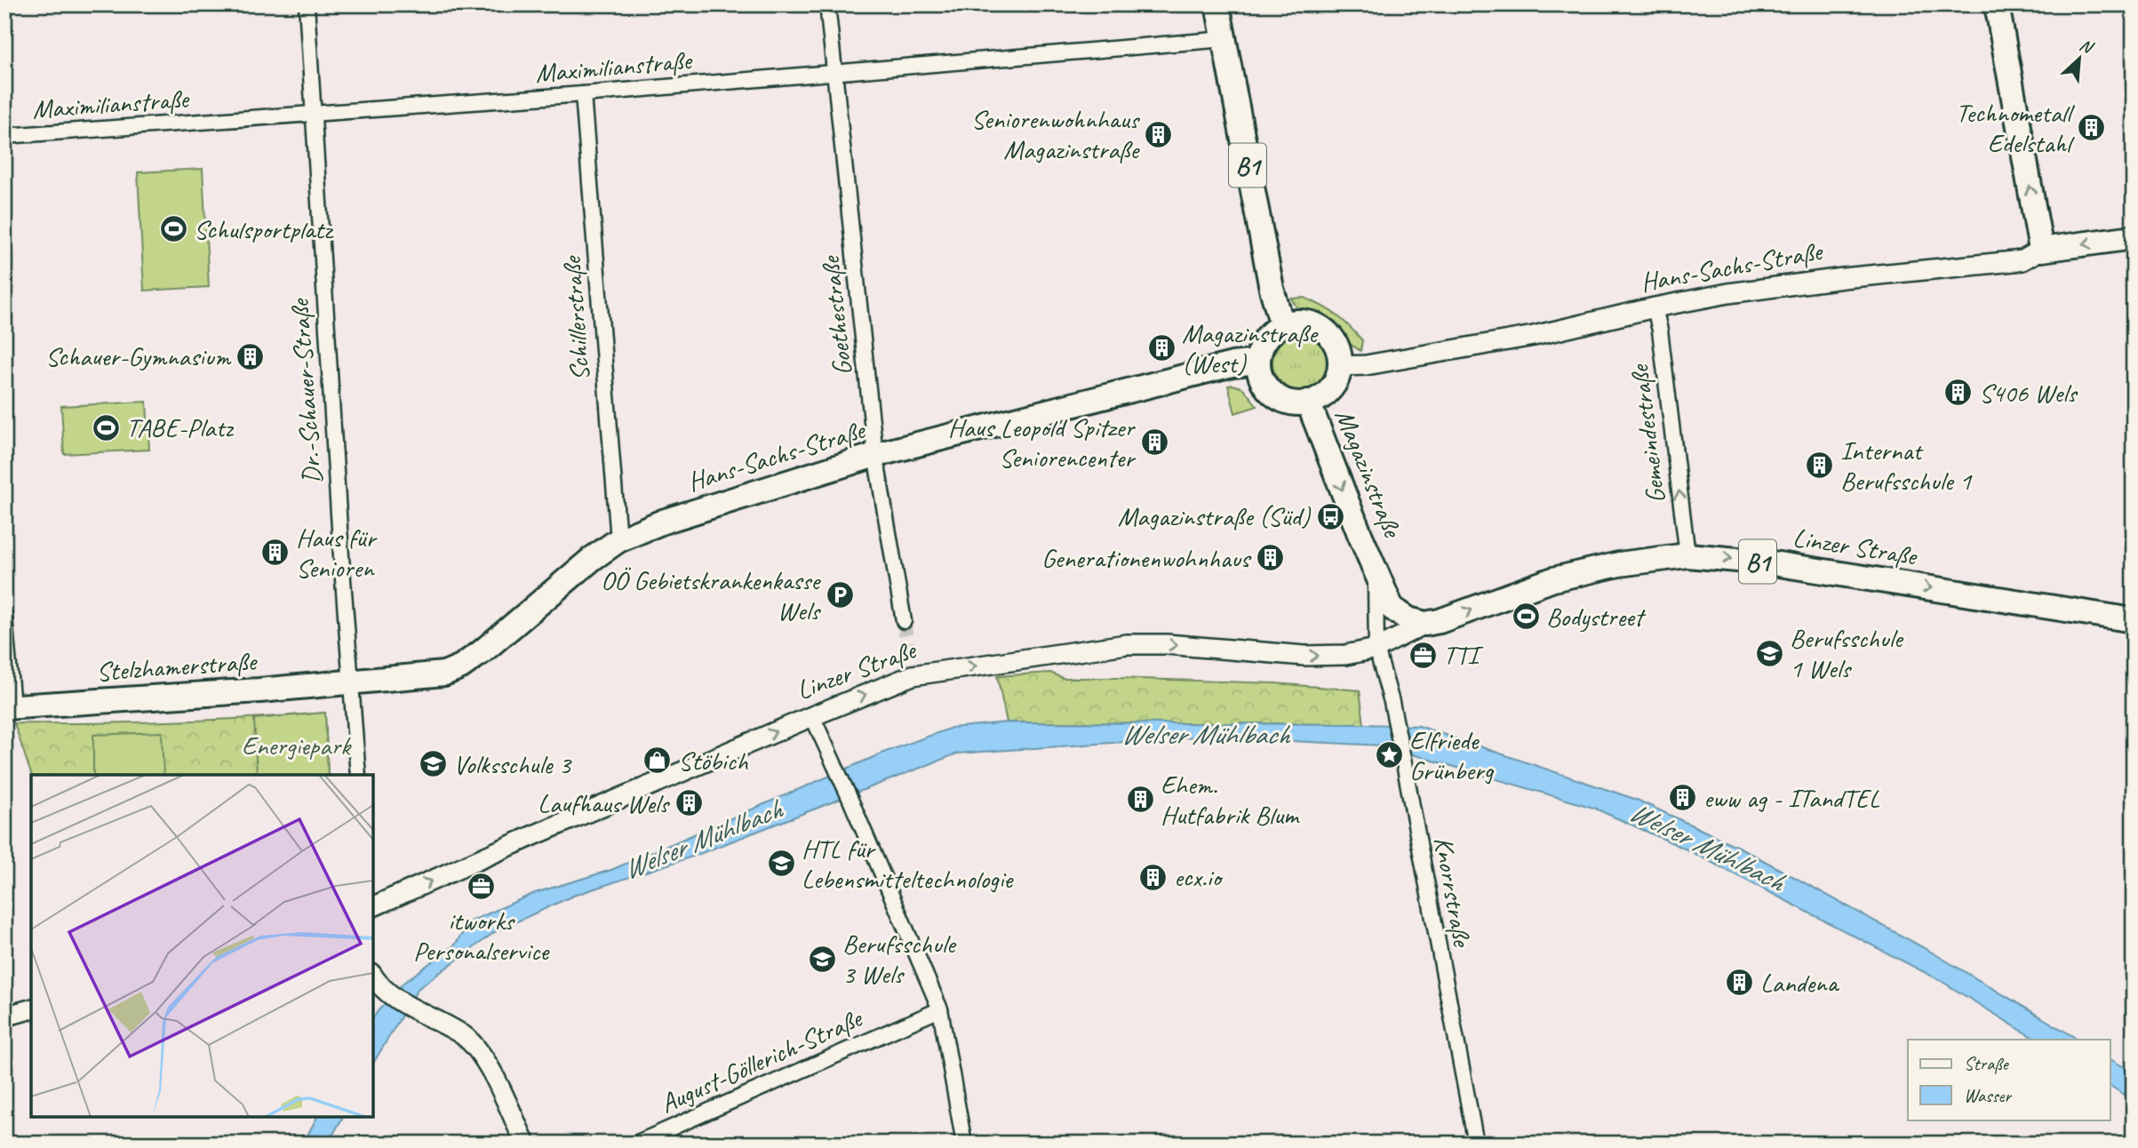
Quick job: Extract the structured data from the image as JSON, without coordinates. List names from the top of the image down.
{
  "streets": {
    "main road": [
      "B1",
      "Hans-Sachs-Straße",
      "Magazinstraße",
      "Linzer Straße",
      "Stelzhamerstraße"
    ],
    "street": [
      "Maximilianstraße",
      "Goethestraße",
      "Schillerstraße",
      "Dr.-Schauer-Straße",
      "Gemeindestraße",
      "Knorrstraße",
      "August-Göllerich-Straße"
    ]
  },
  "crossings": [
    ["Maximilianstraße", "B1"],
    ["Maximilianstraße", "Goethestraße"],
    ["Maximilianstraße", "Schillerstraße"],
    ["Maximilianstraße", "Dr.-Schauer-Straße"],
    ["B1", "Hans-Sachs-Straße"],
    ["B1", "Magazinstraße"],
    ["Hans-Sachs-Straße", "Goethestraße"],
    ["Hans-Sachs-Straße", "Schillerstraße"],
    ["Hans-Sachs-Straße", "Dr.-Schauer-Straße"],
    ["Hans-Sachs-Straße", "Gemeindestraße"],
    ["Hans-Sachs-Straße", "Magazinstraße"],
    ["Hans-Sachs-Straße", "Stelzhamerstraße"],
    ["Dr.-Schauer-Straße", "Stelzhamerstraße"],
    ["Gemeindestraße", "Linzer Straße"],
    ["Magazinstraße", "Linzer Straße"],
    ["Magazinstraße", "Knorrstraße"],
    ["Linzer Straße", "Knorrstraße"]
  ],
  "one_way": ["Gemeindestraße", "Magazinstraße", "Linzer Straße"],
  "water": ["Welser Mühlbach"],
  "parks": ["Energiepark"],
  "places": {
    "building": [
      "Technometall Edelstahl",
      "Seniorenwohnhaus Magazinstraße",
      "Magazinstraße (West)",
      "Schauer-Gymnasium",
      "S406 Wels",
      "Haus Leopold Spitzer Seniorencenter",
      "Internat Berufsschule 1",
      "Haus für Senioren",
      "Generationenwohnhaus",
      "eww ag - ITandTEL",
      "Ehem. Hutfabrik Blum",
      "Laufhaus Wels",
      "ecx.io",
      "Landena"
    ],
    "sports": ["Schulsportplatz", "TABE-Platz", "Bodystreet"],
    "bus stop": ["Magazinstraße (Süd)"],
    "parking": ["OÖ Gebietskrankenkasse Wels"],
    "school or university": [
      "Berufsschule 1 Wels",
      "Volksschule 3",
      "HTL für Lebensmitteltechnologie",
      "Berufsschule 3 Wels"
    ],
    "office": ["TTI", "itworks Personalservice"],
    "place": ["Elfriede Grünberg"],
    "shop": ["Stöbich"]
  },
  "legend": ["Straße", "Wasser"],
  "north": "top right"
}
